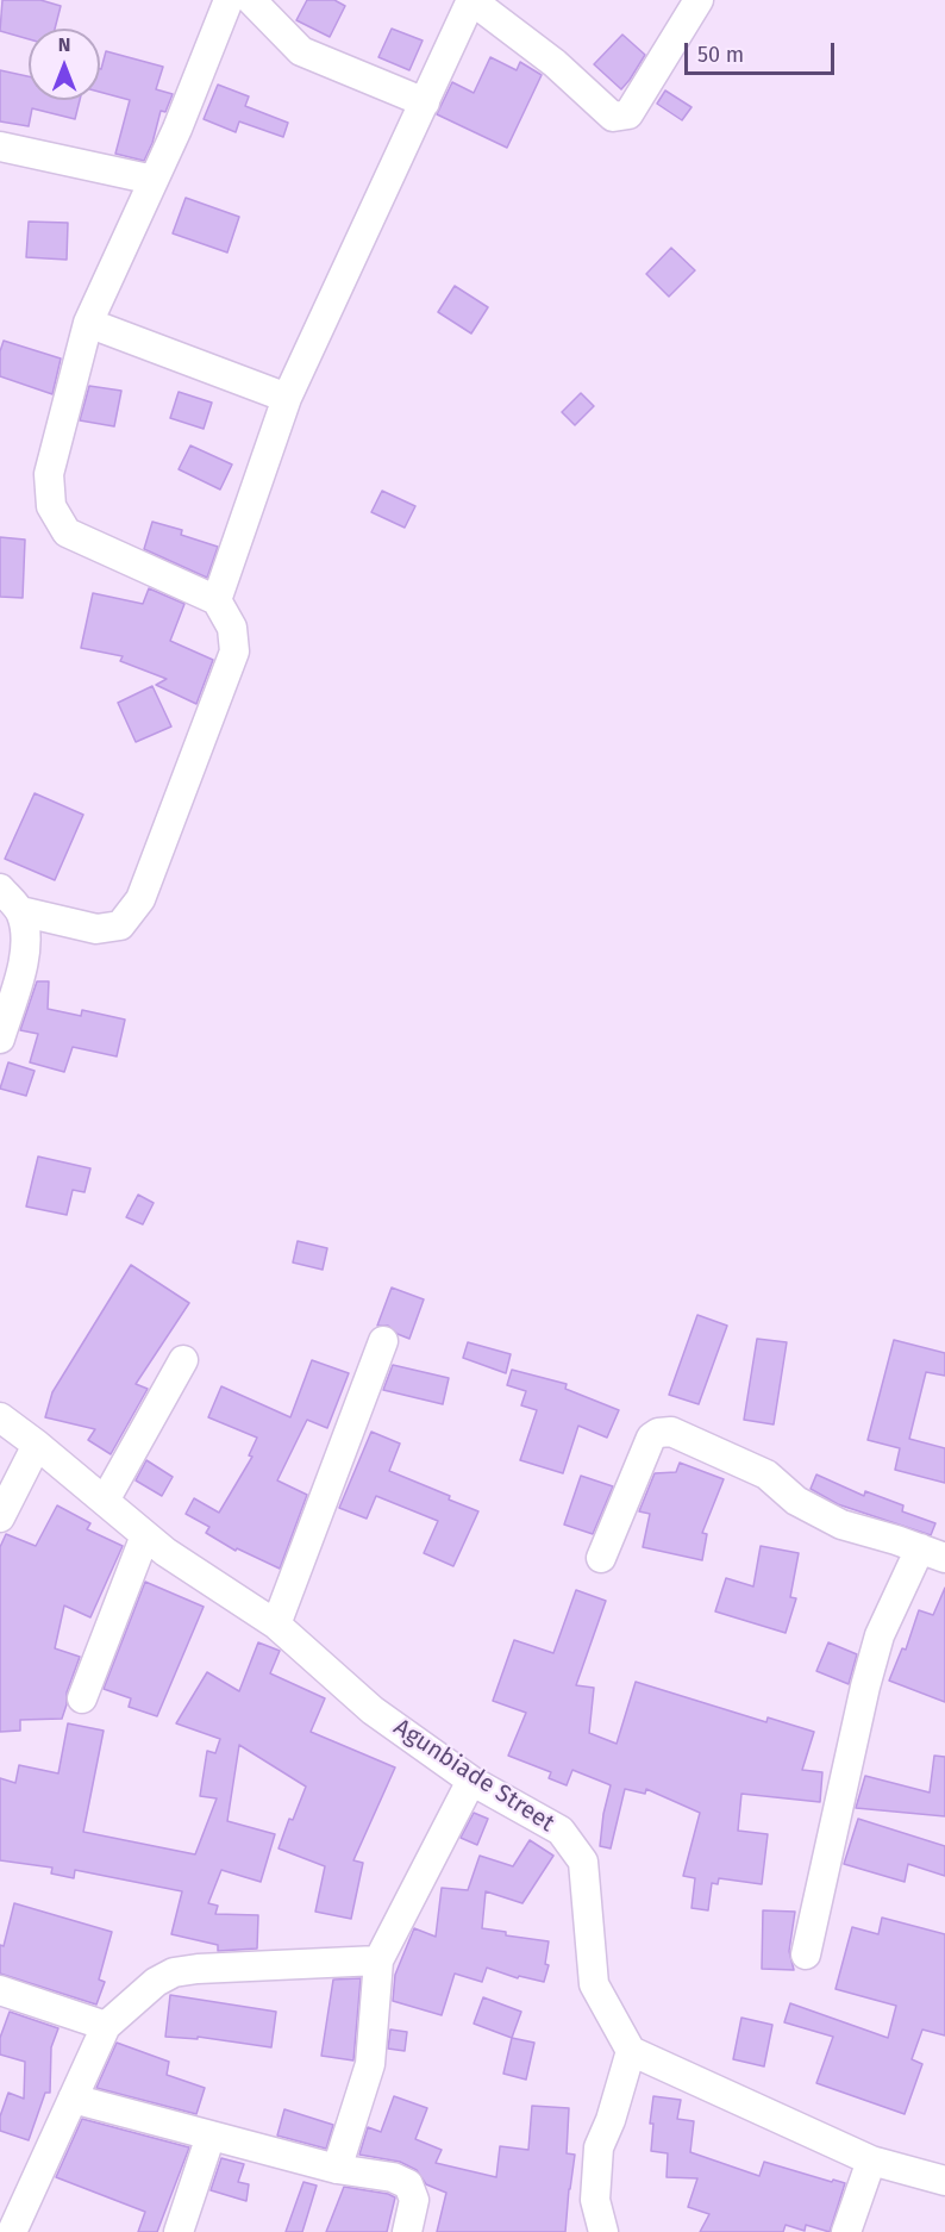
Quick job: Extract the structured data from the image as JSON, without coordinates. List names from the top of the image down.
{
  "streets": {
    "street": ["Agunbiade Street"]
  },
  "scale_bar": "50 m",
  "north": "top"
}
